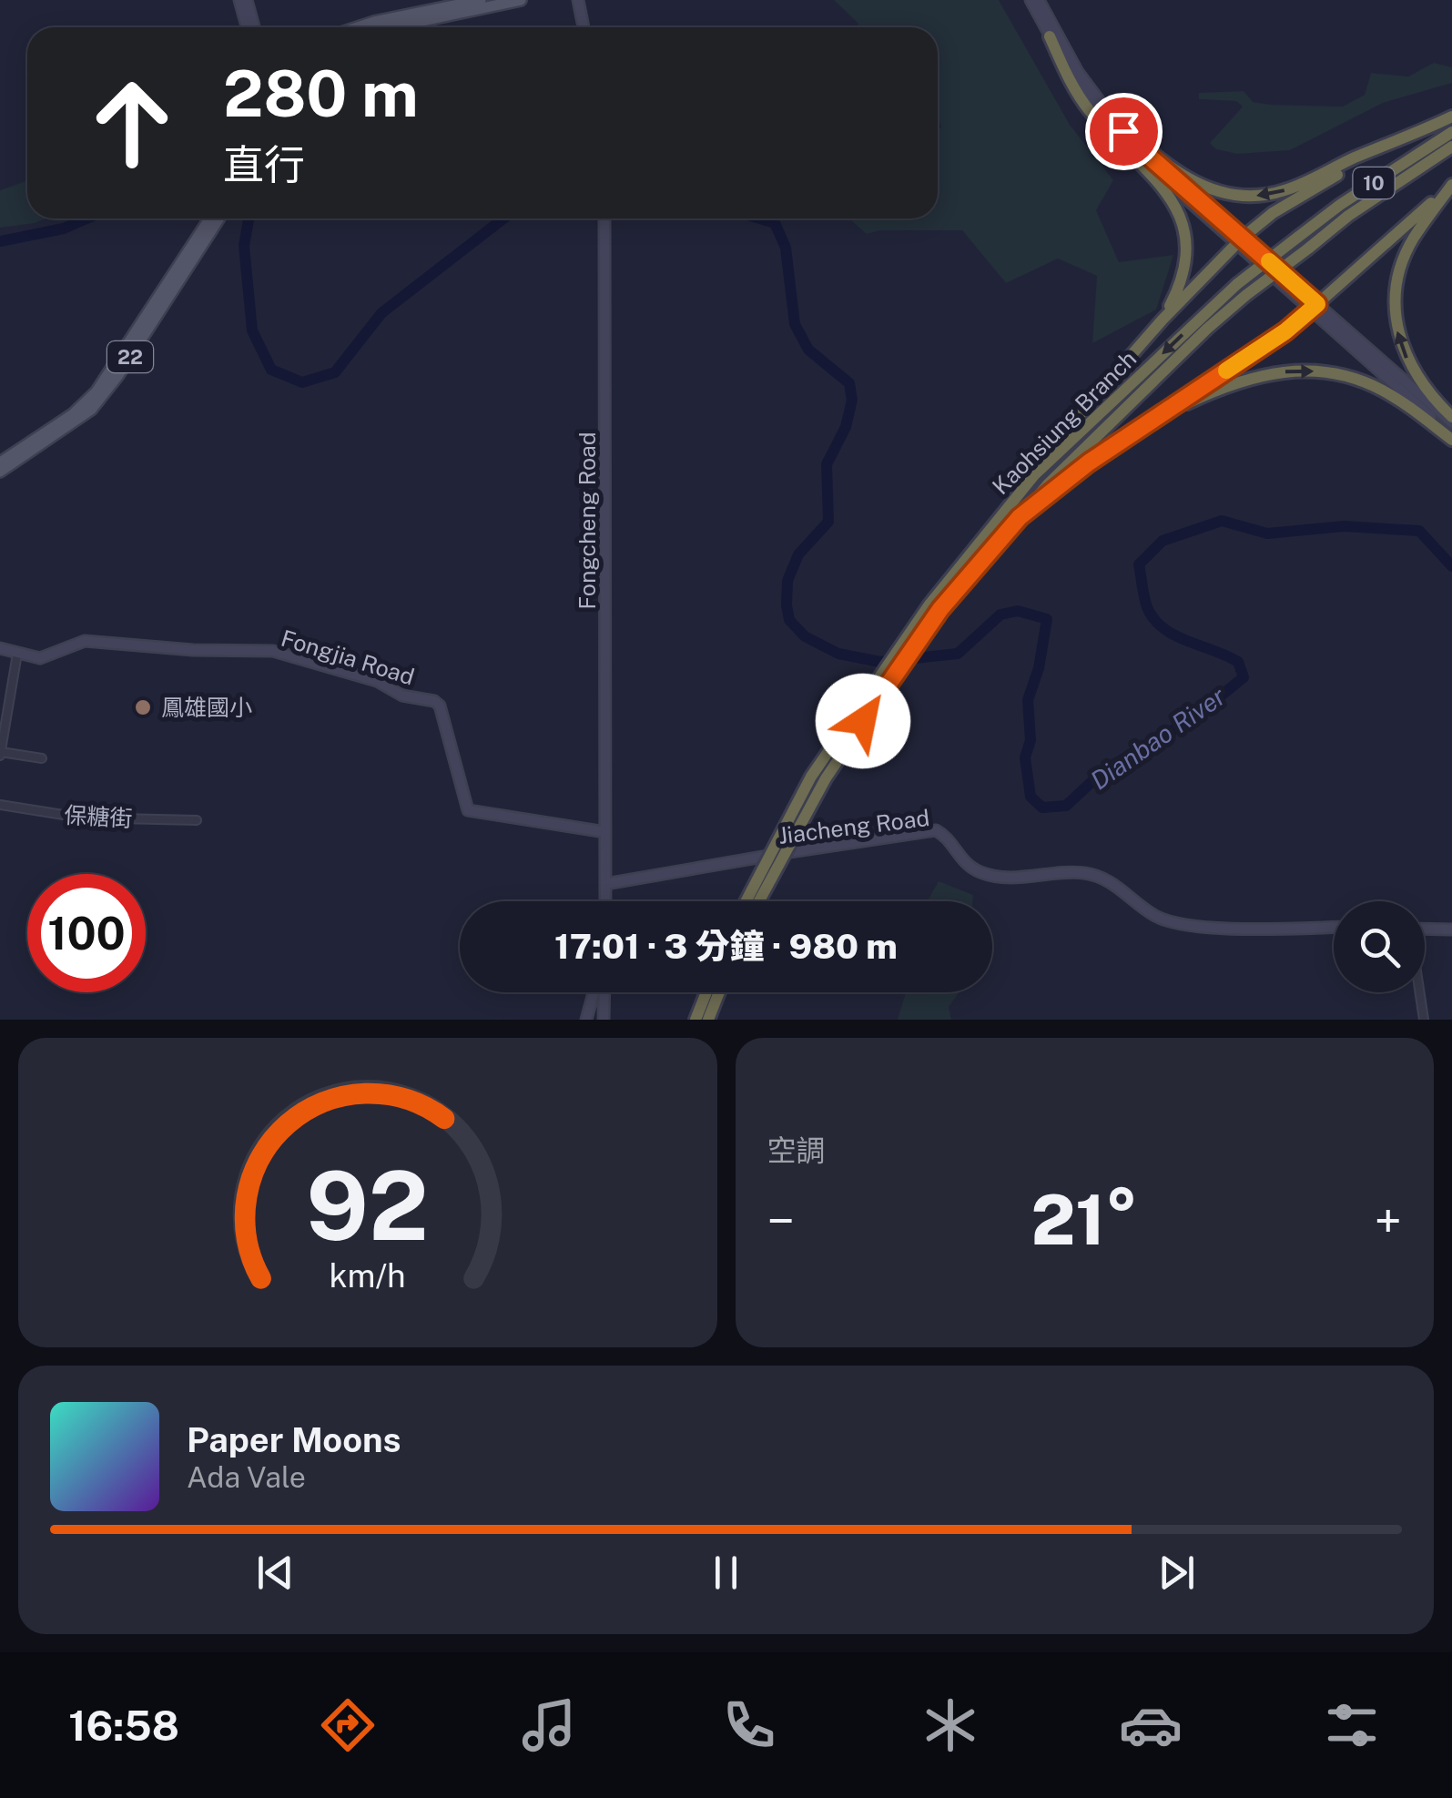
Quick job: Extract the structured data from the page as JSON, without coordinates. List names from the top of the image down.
{
  "streets": {
    "highway": ["10", "Kaohsiung Branch"],
    "main road": ["22"],
    "street": [
      "Fongcheng Road",
      "Fongjia Road",
      "保糖街",
      "Jiacheng Road"
    ]
  },
  "crossings": [
    ["Fongcheng Road", "Fongjia Road"],
    ["Fongcheng Road", "Jiacheng Road"]
  ],
  "water": ["Dianbao River"],
  "places": ["鳳雄國小"],
  "page": {
    "turn": ["280 m", "直行"],
    "limit": "100",
    "trip": "17:01 · 3 分鐘 · 980 m",
    "tile": "空調",
    "heat": ["−", "21°", "+"],
    "song": ["Paper Moons", "Ada Vale"],
    "tabs": "16:58",
    "gauge": ["92", "km/h"]
  }
}
